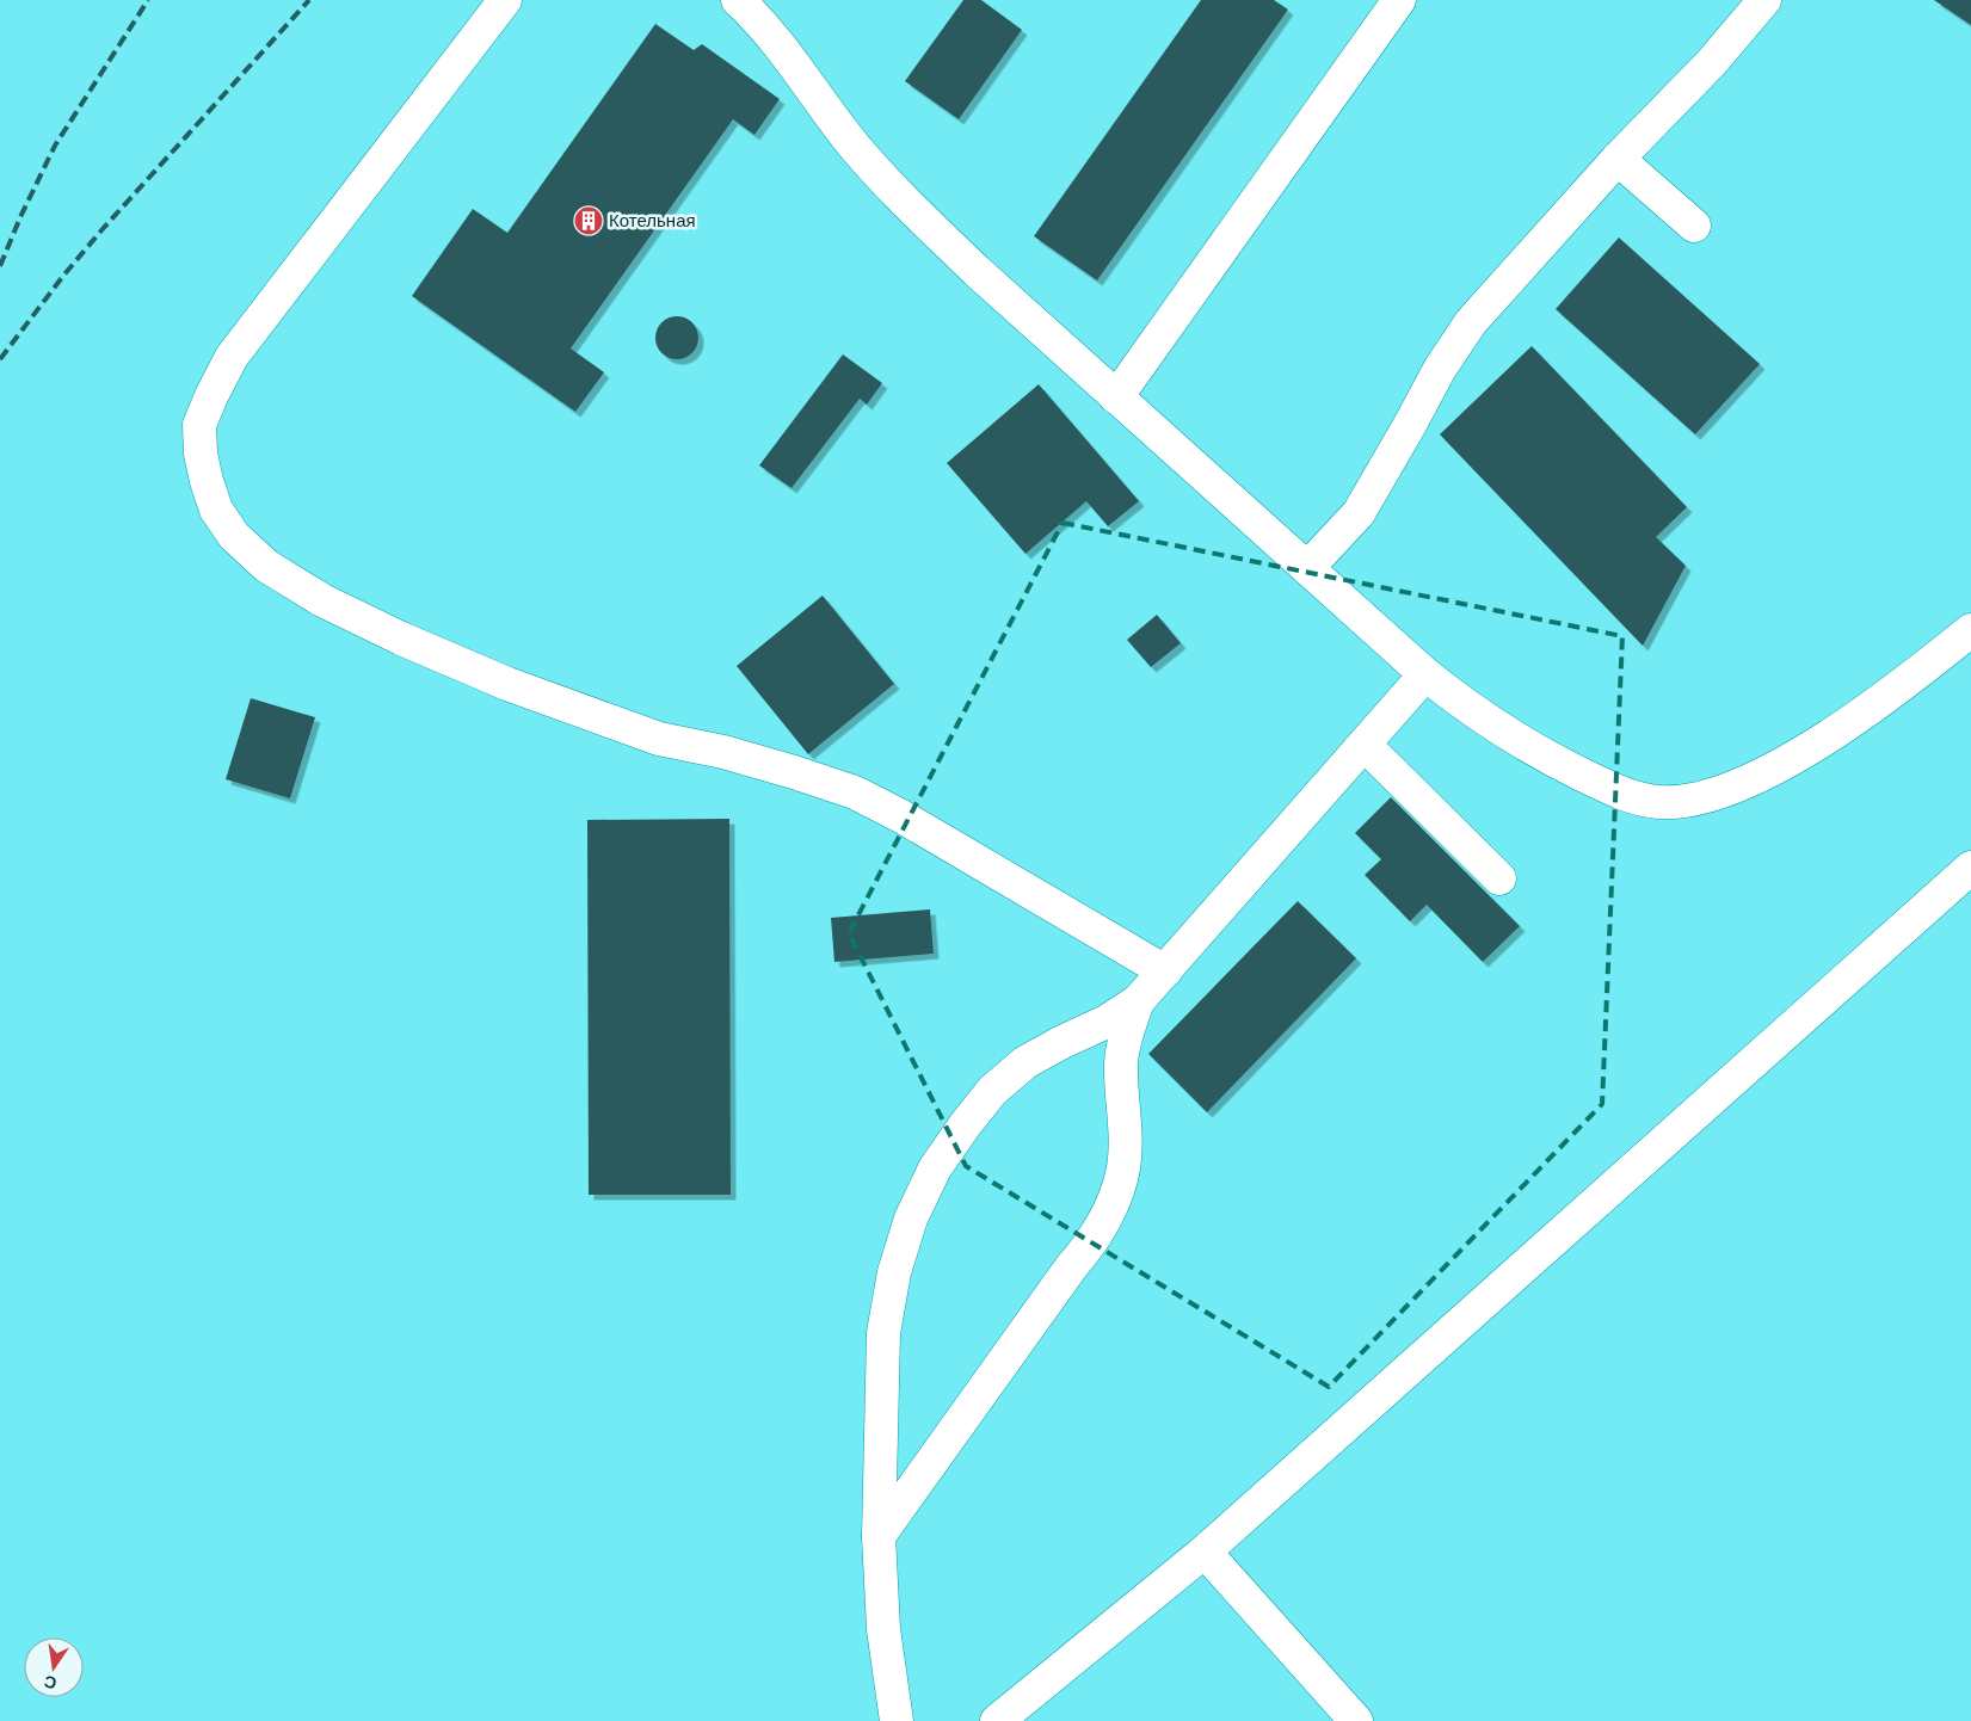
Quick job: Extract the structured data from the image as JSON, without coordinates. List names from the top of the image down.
{
  "places": {
    "building": ["Котельная"]
  },
  "north": "bottom"
}
